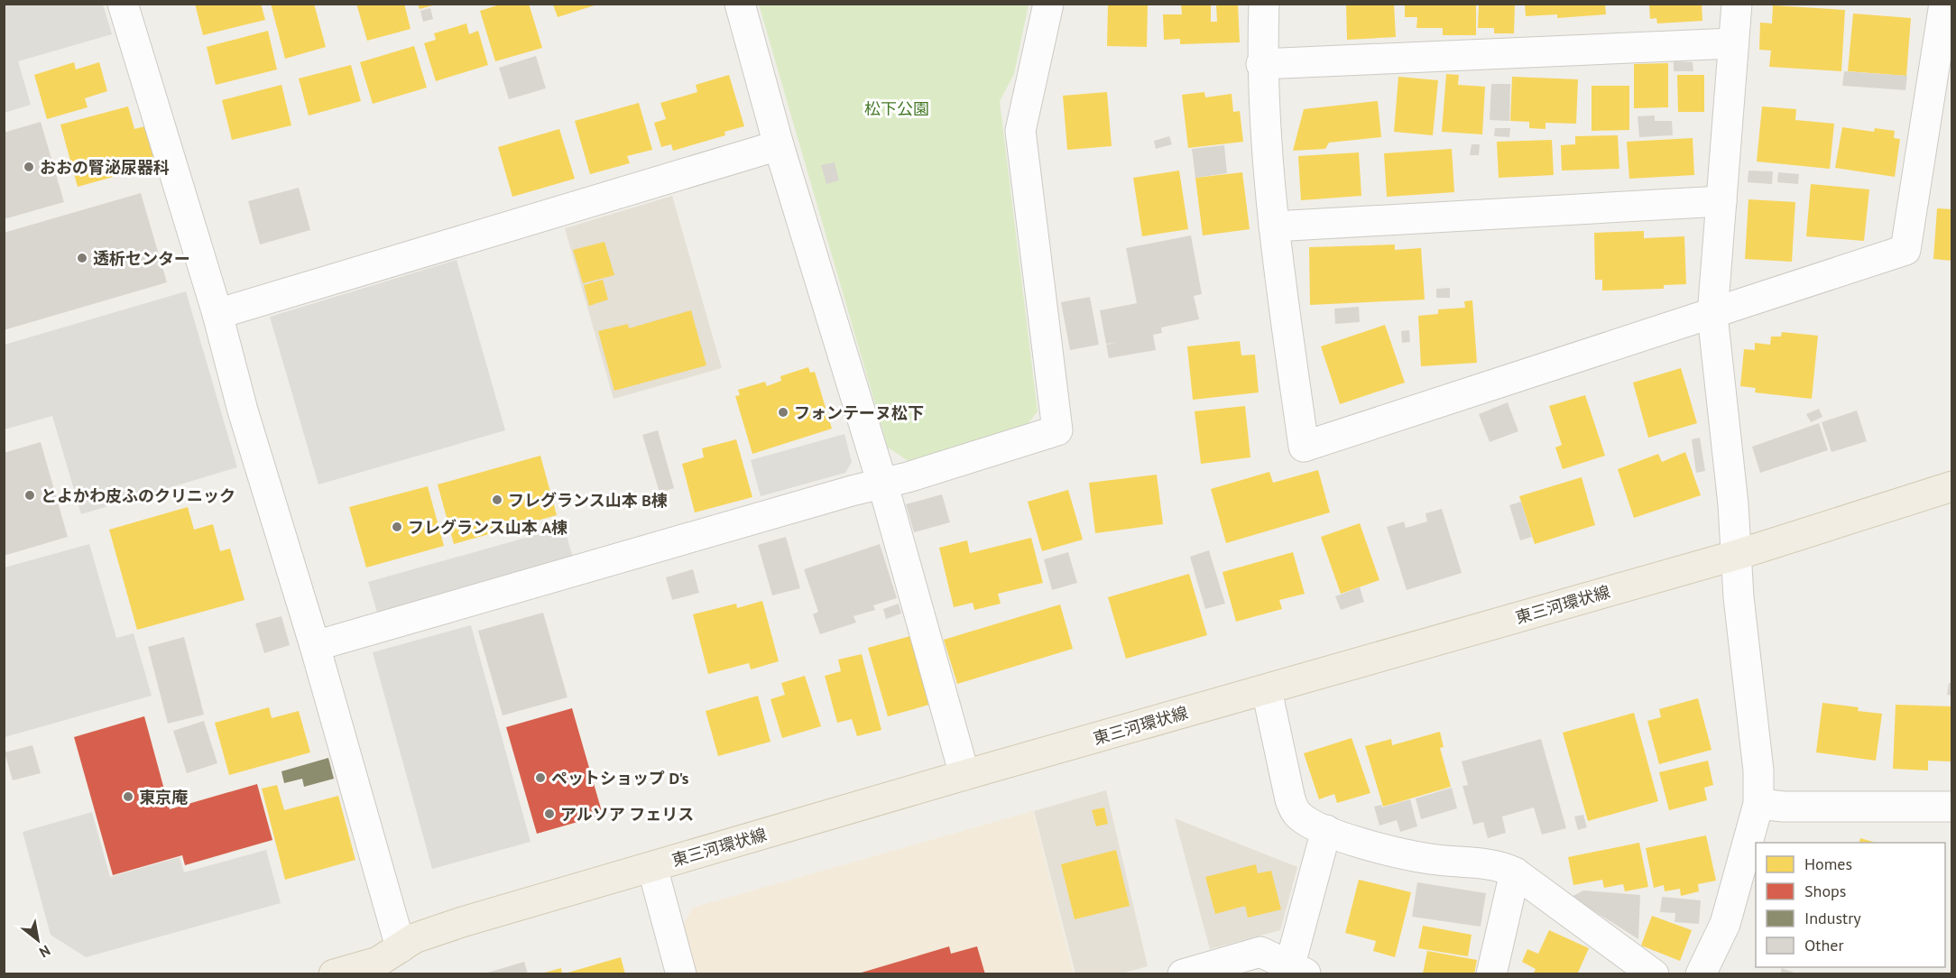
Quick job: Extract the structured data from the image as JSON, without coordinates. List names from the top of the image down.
{
  "streets": {
    "main road": ["東三河環状線"]
  },
  "parks": ["松下公園"],
  "places": [
    "おおの腎泌尿器科",
    "透析センター",
    "フォンテーヌ松下",
    "とよかわ皮ふのクリニック",
    "フレグランス山本 B棟",
    "フレグランス山本 A棟",
    "ペットショップ D's",
    "東京庵",
    "アルソア フェリス"
  ],
  "legend": [
    "Homes",
    "Shops",
    "Industry",
    "Other"
  ],
  "north": "bottom right"
}
